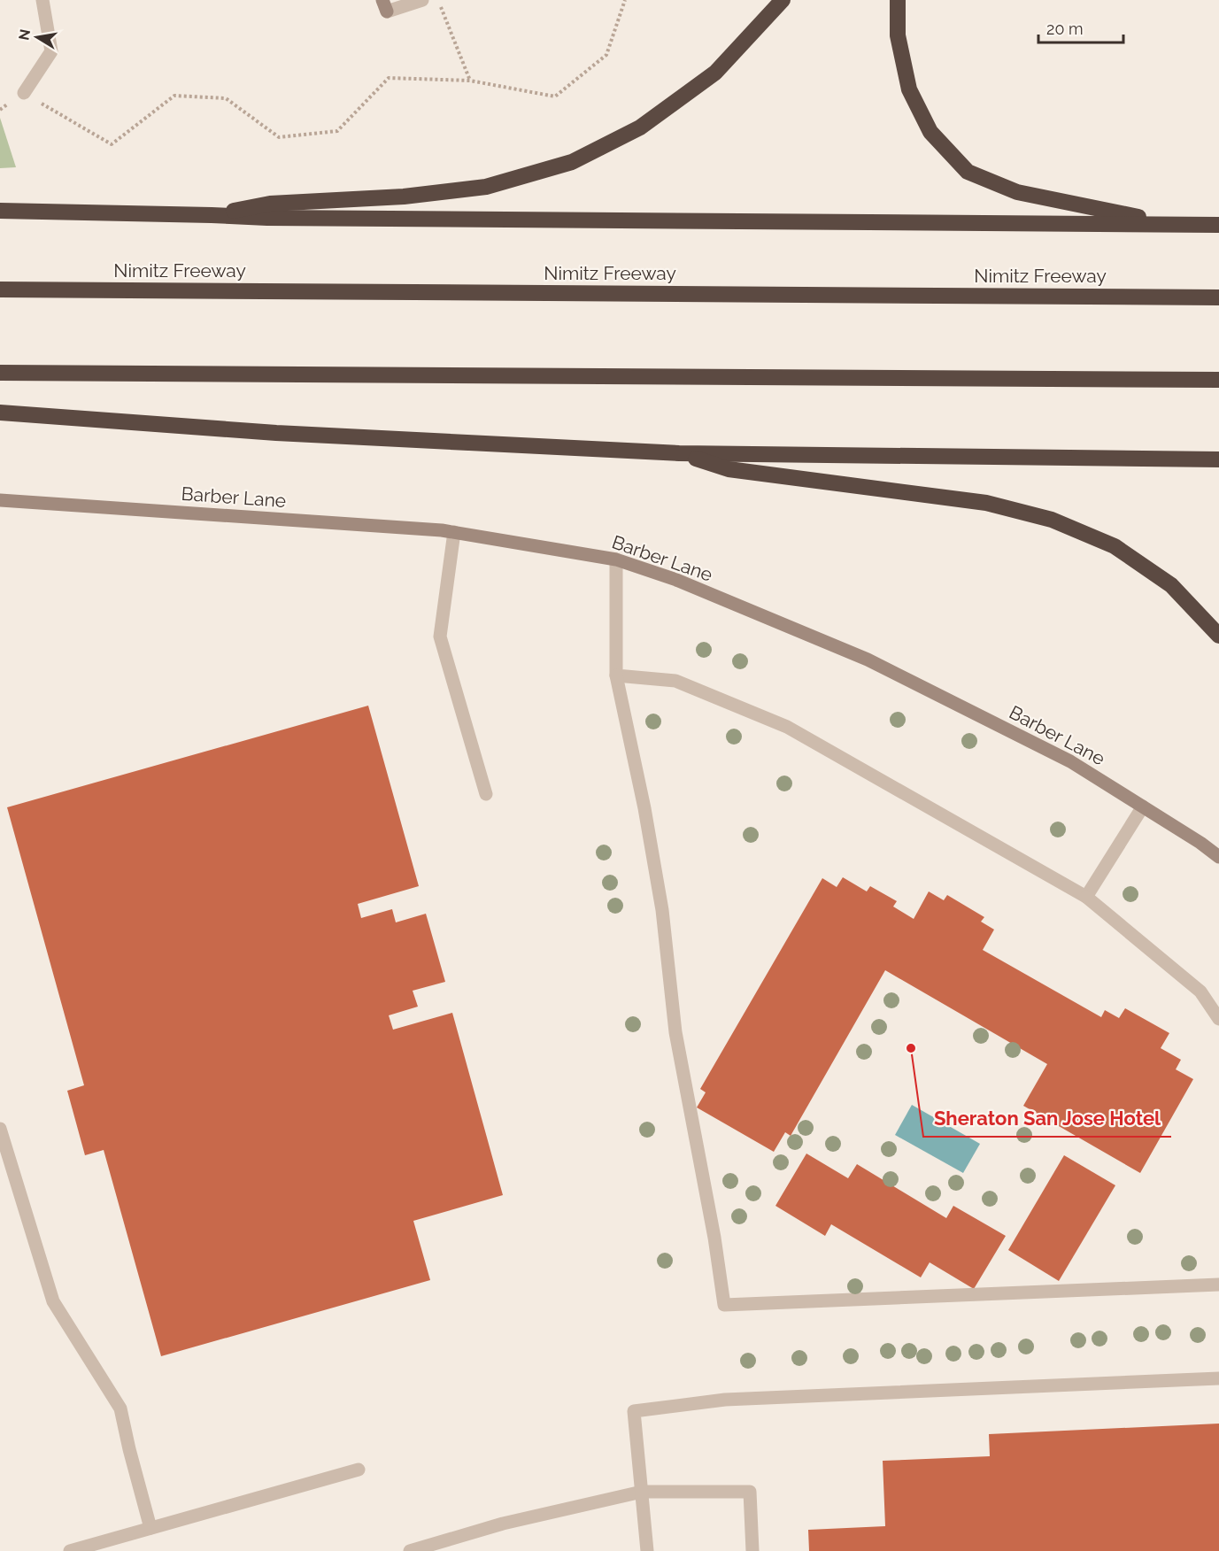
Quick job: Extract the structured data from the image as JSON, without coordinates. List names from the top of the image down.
{
  "streets": {
    "highway": ["Nimitz Freeway"],
    "street": ["Barber Lane"]
  },
  "places": ["Sheraton San Jose Hotel"],
  "scale_bar": "20 m",
  "north": "left"
}
